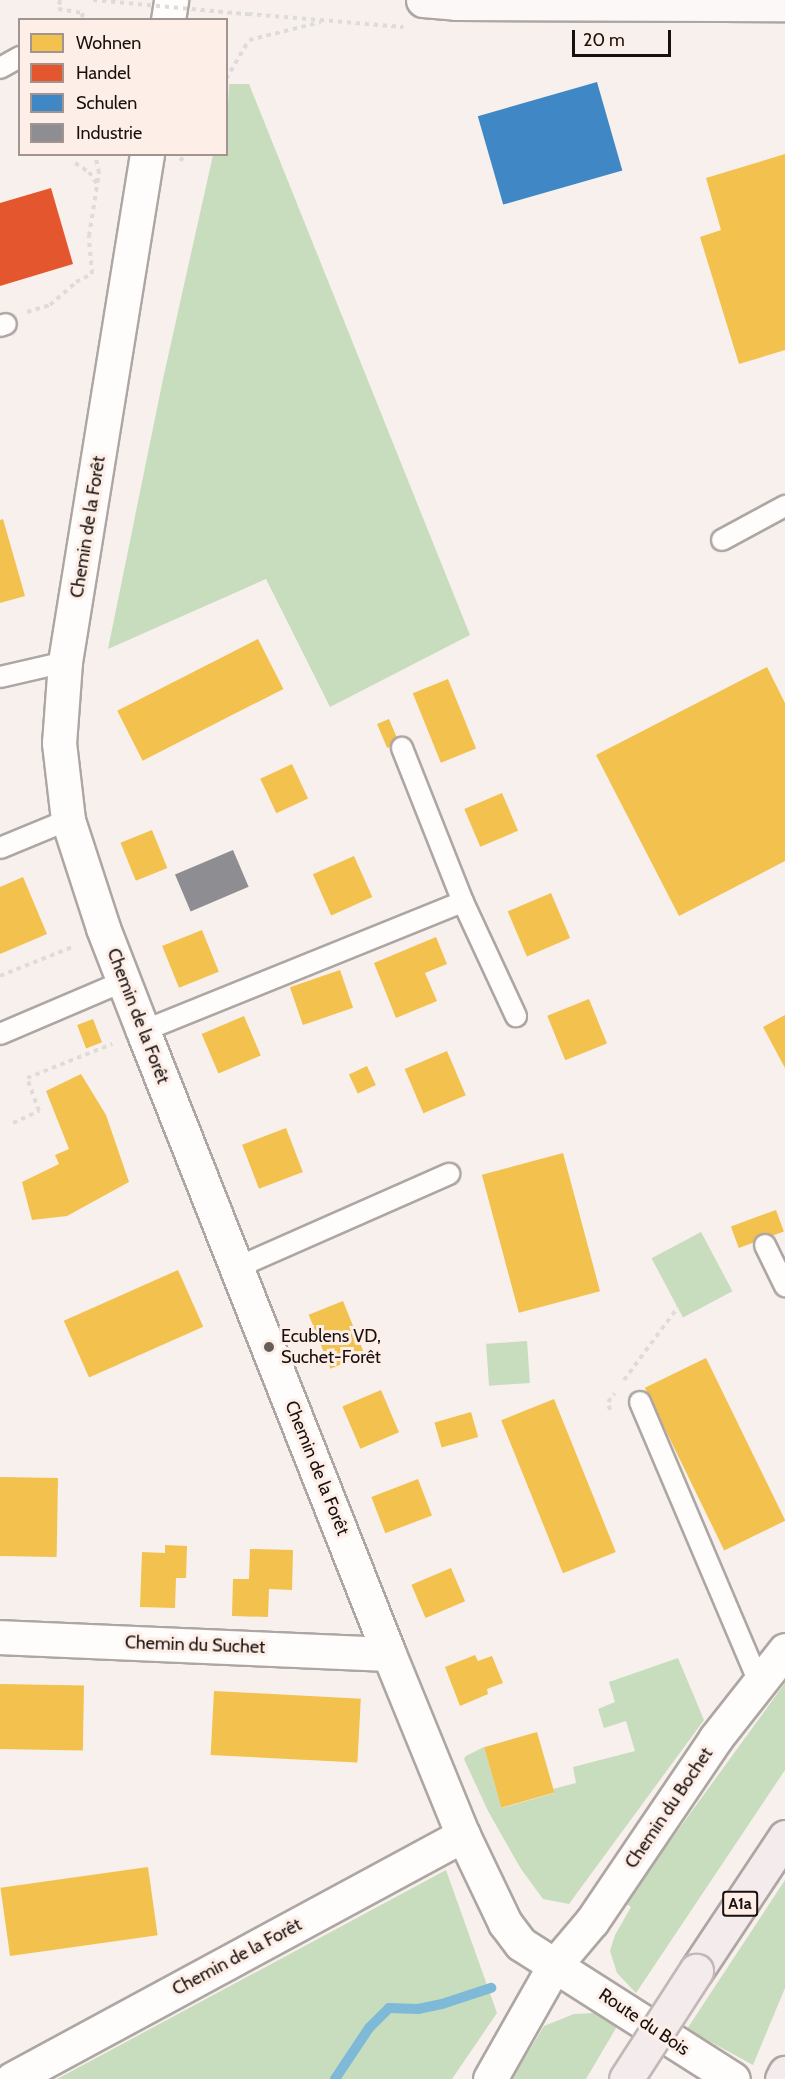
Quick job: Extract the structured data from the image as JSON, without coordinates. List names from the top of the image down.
{
  "streets": {
    "highway": ["A1a"],
    "street": [
      "Chemin de la Forêt",
      "Chemin du Suchet",
      "Chemin du Bochet",
      "Route du Bois"
    ]
  },
  "crossings": [
    ["Chemin de la Forêt", "Chemin du Suchet"],
    ["Chemin de la Forêt", "Chemin du Bochet"],
    ["Chemin de la Forêt", "Route du Bois"],
    ["Chemin du Bochet", "Route du Bois"]
  ],
  "places": ["Ecublens VD, Suchet-Forêt"],
  "legend": [
    "Wohnen",
    "Handel",
    "Schulen",
    "Industrie"
  ],
  "scale_bar": "20 m"
}
